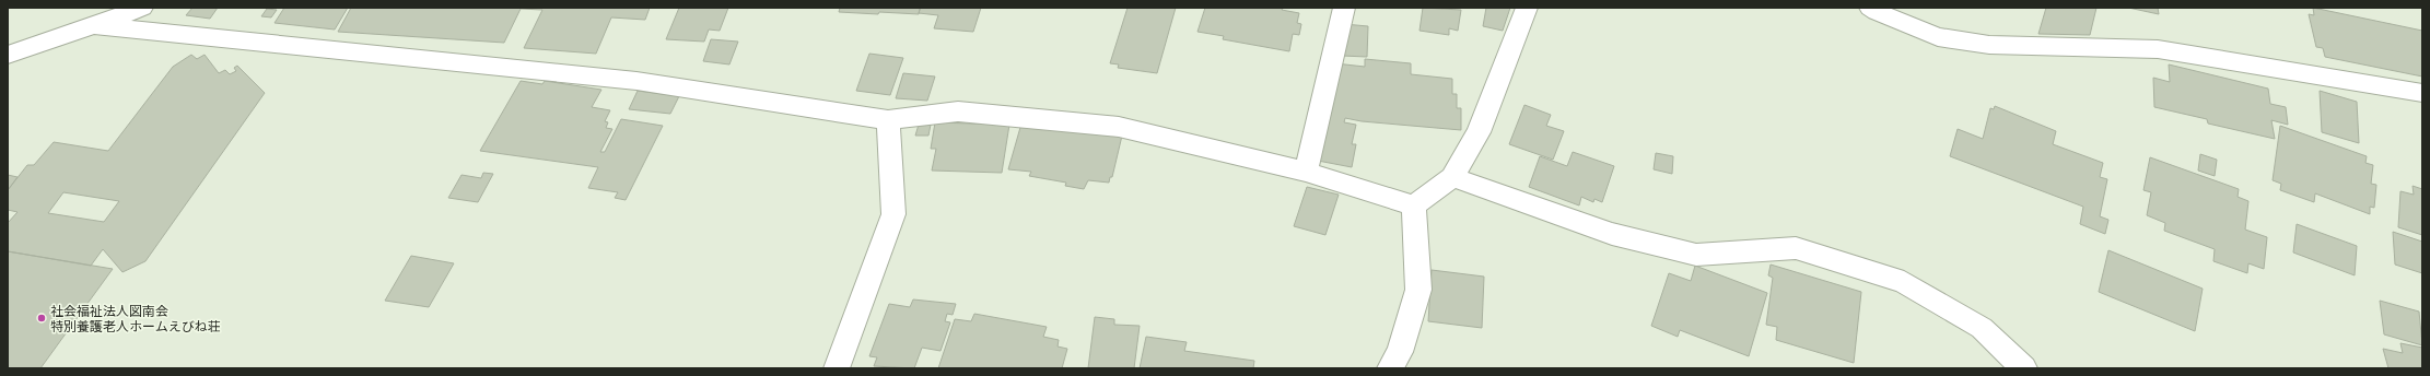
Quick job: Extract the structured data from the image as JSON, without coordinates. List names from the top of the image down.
{
  "places": ["社会福祉法人図南会 特別養護老人ホームえびね荘"]
}
